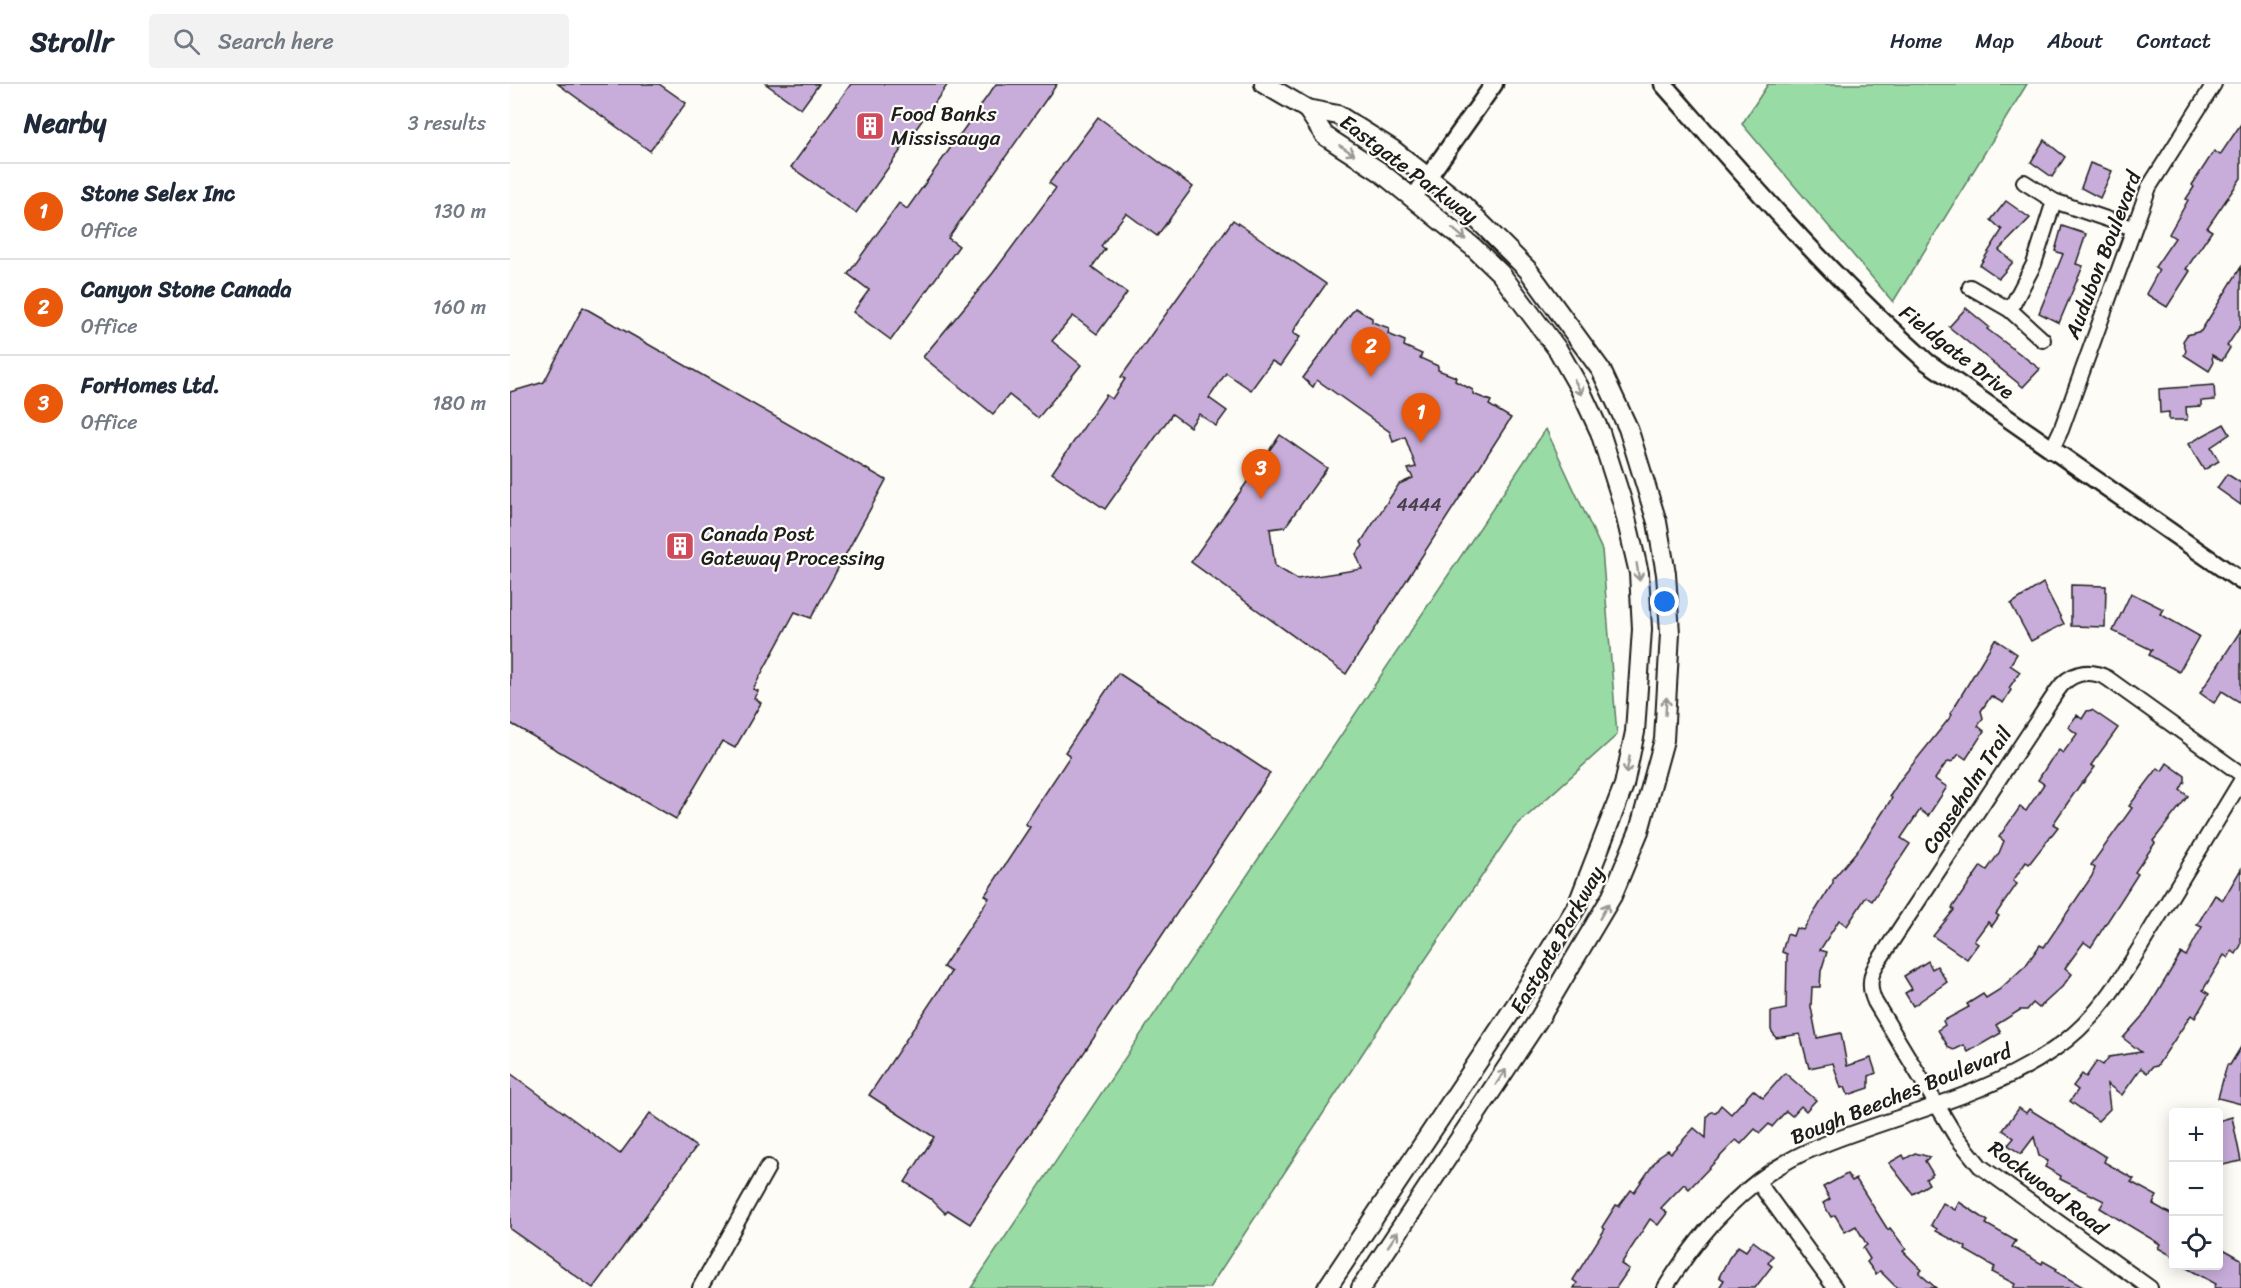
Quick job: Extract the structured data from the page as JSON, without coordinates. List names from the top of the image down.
{
  "streets": {
    "main road": ["Eastgate Parkway"],
    "street": [
      "Audubon Boulevard",
      "Fieldgate Drive",
      "Copseholm Trail",
      "Bough Beeches Boulevard",
      "Rockwood Road"
    ]
  },
  "crossings": [
    ["Audubon Boulevard", "Fieldgate Drive"],
    ["Copseholm Trail", "Bough Beeches Boulevard"],
    ["Copseholm Trail", "Rockwood Road"],
    ["Bough Beeches Boulevard", "Rockwood Road"]
  ],
  "places": {
    "building": ["Food Banks Mississauga", "Canada Post Gateway Processing"]
  },
  "house_numbers": ["4444"],
  "page": {
    "header": "Strollr",
    "search": "Search here",
    "nav": [
      "Home",
      "Map",
      "About",
      "Contact"
    ],
    "heading": ["Nearby", "3 results"],
    "list": [
      {
        "mark": "1",
        "name": "Stone Selex Inc",
        "note": "Office",
        "value": "130 m"
      },
      {
        "mark": "2",
        "name": "Canyon Stone Canada",
        "note": "Office",
        "value": "160 m"
      },
      {
        "mark": "3",
        "name": "ForHomes Ltd.",
        "note": "Office",
        "value": "180 m"
      }
    ],
    "pins": ["2", "1", "3"],
    "map_buttons": ["+", "−"]
  }
}
